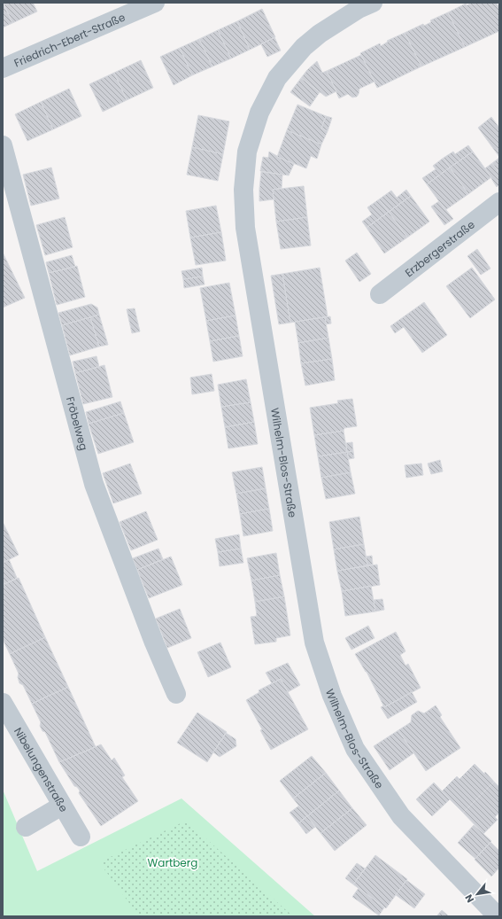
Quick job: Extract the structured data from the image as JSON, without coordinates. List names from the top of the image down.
{
  "streets": {
    "street": [
      "Friedrich-Ebert-Straße",
      "Erzbergerstraße",
      "Fröbelweg",
      "Wilhelm-Blos-Straße",
      "Nibelungenstraße"
    ]
  },
  "parks": ["Wartberg"],
  "north": "bottom left"
}
